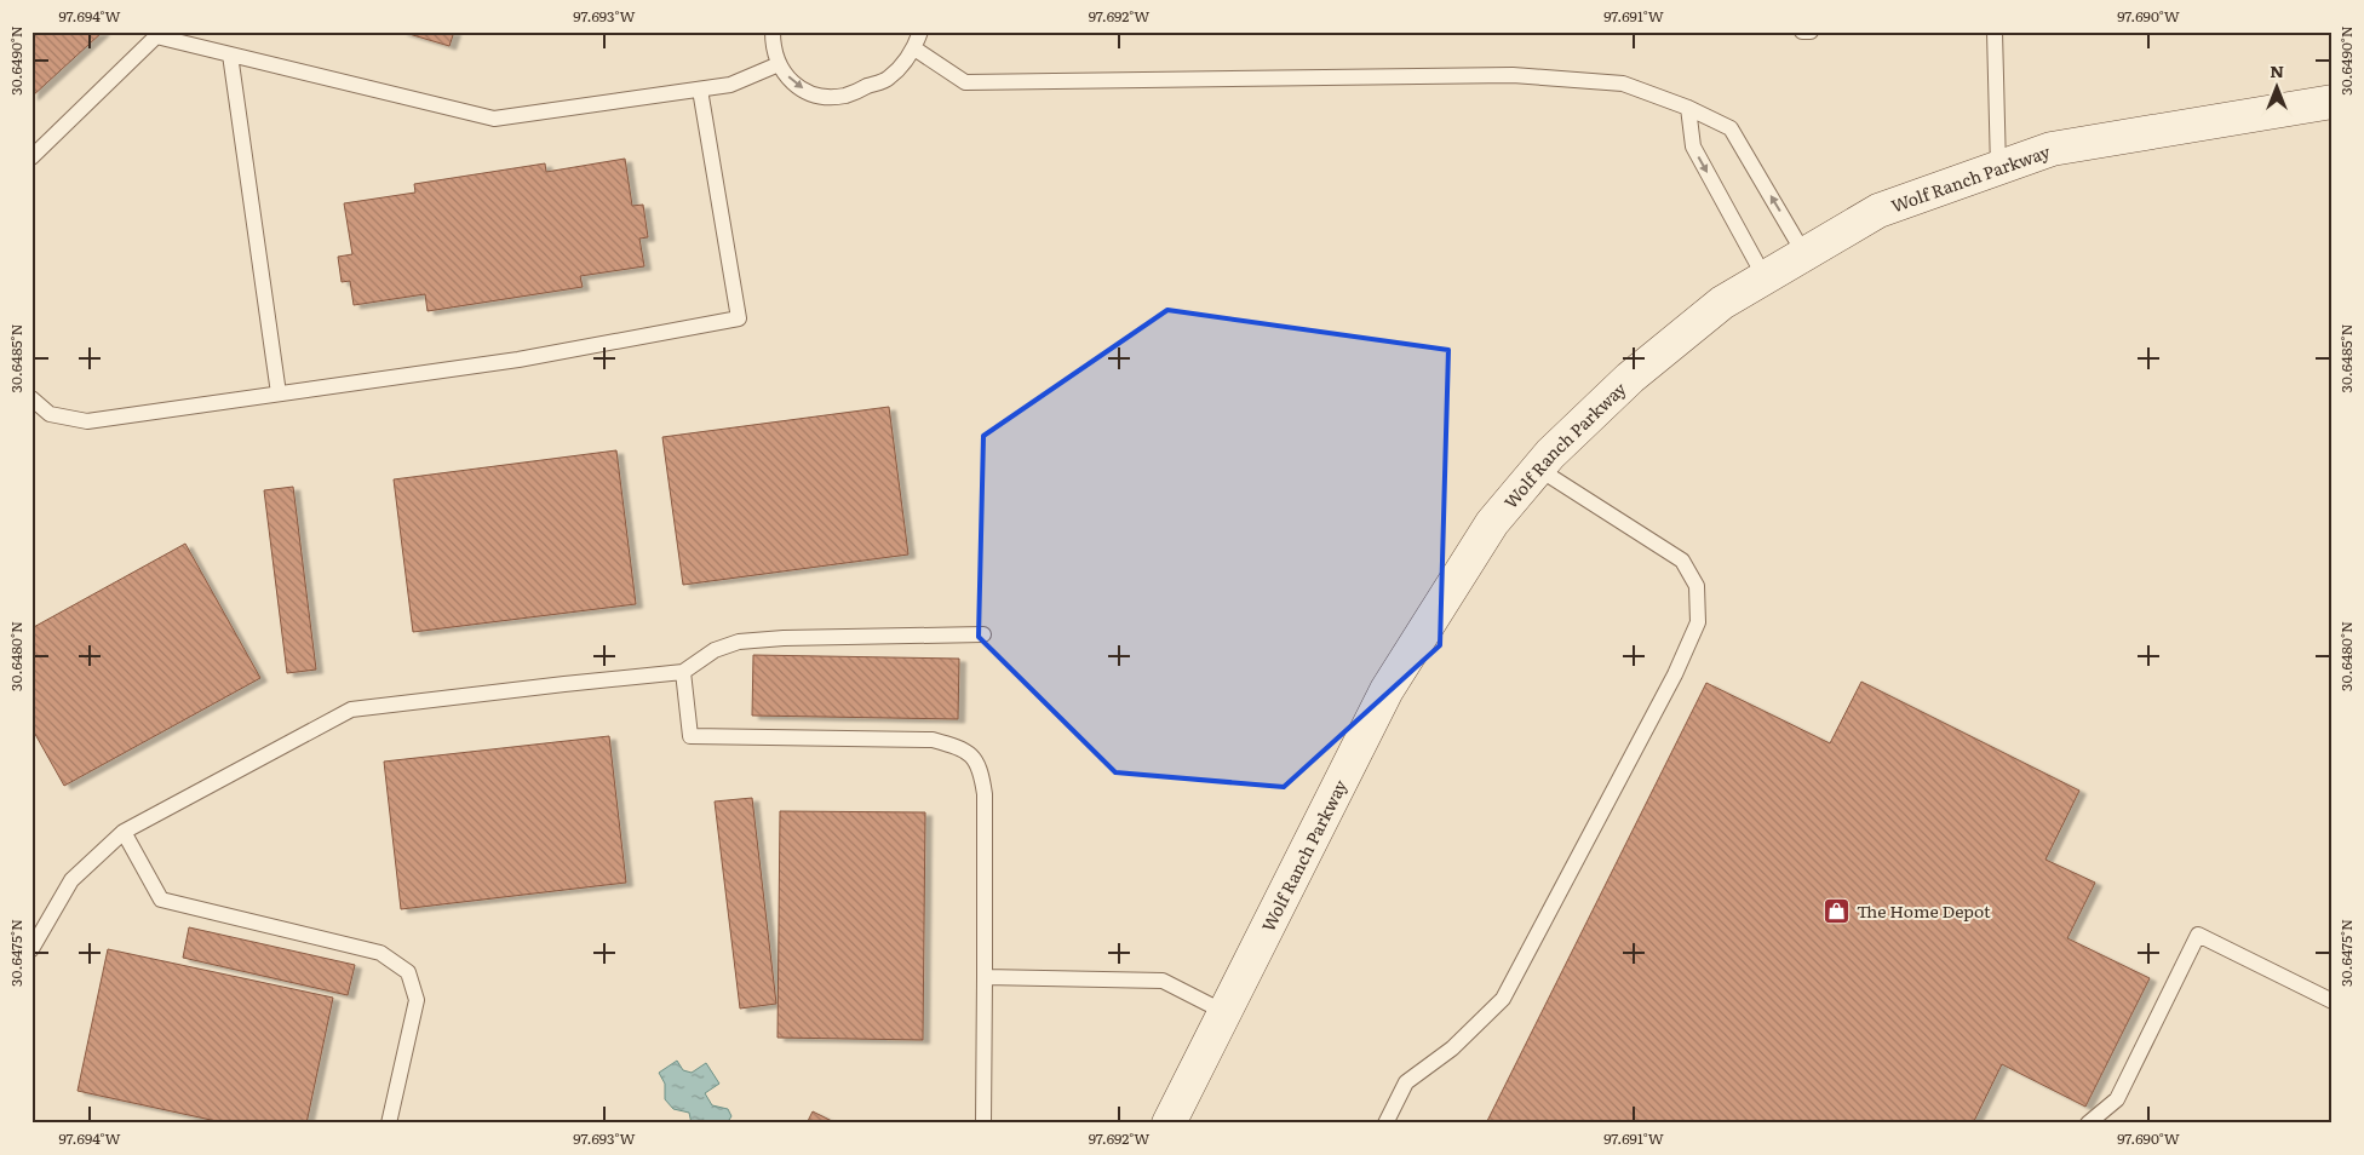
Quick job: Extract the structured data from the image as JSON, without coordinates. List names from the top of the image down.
{
  "streets": {
    "street": ["Wolf Ranch Parkway"]
  },
  "places": {
    "shop": ["The Home Depot"]
  },
  "north": "top",
  "coordinates": [
    "97.694°W",
    "97.693°W",
    "97.692°W",
    "97.691°W",
    "97.690°W",
    "30.6490°N",
    "30.6485°N",
    "30.6480°N",
    "30.6475°N"
  ]
}
